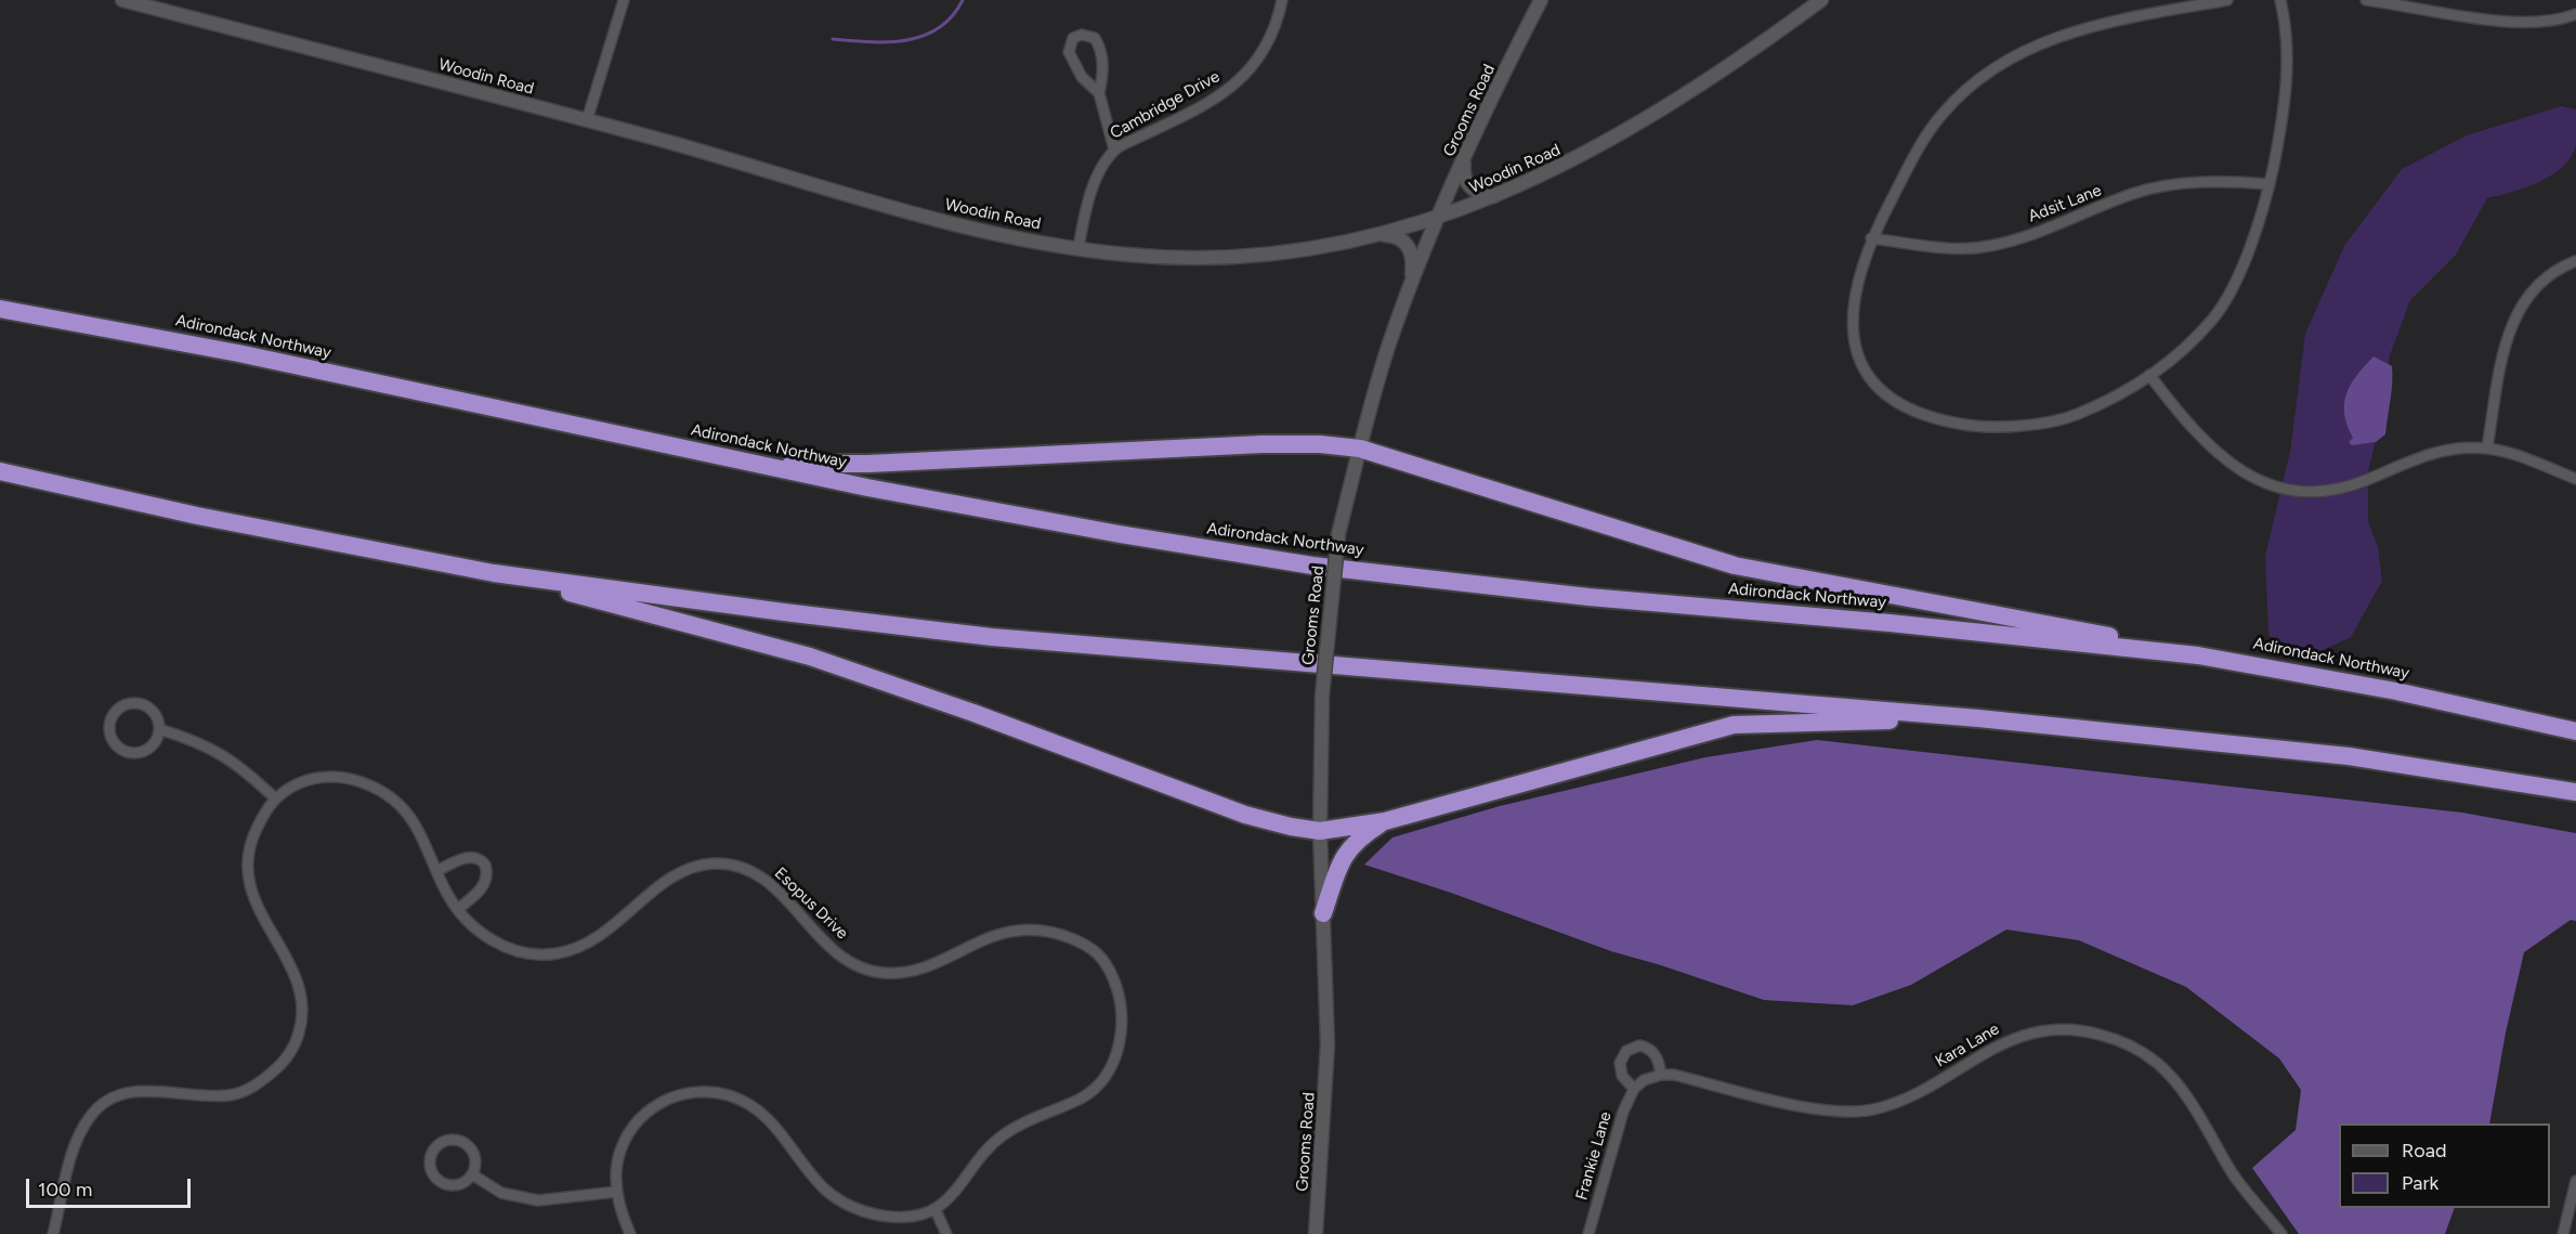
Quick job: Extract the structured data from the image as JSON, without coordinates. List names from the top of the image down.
{
  "streets": {
    "highway": ["Adirondack Northway"],
    "street": [
      "Woodin Road",
      "Cambridge Drive",
      "Grooms Road",
      "Adsit Lane",
      "Esopus Drive",
      "Kara Lane",
      "Frankie Lane"
    ]
  },
  "crossings": [
    ["Woodin Road", "Cambridge Drive"],
    ["Woodin Road", "Grooms Road"]
  ],
  "legend": ["Road", "Park"],
  "scale_bar": "100 m"
}
